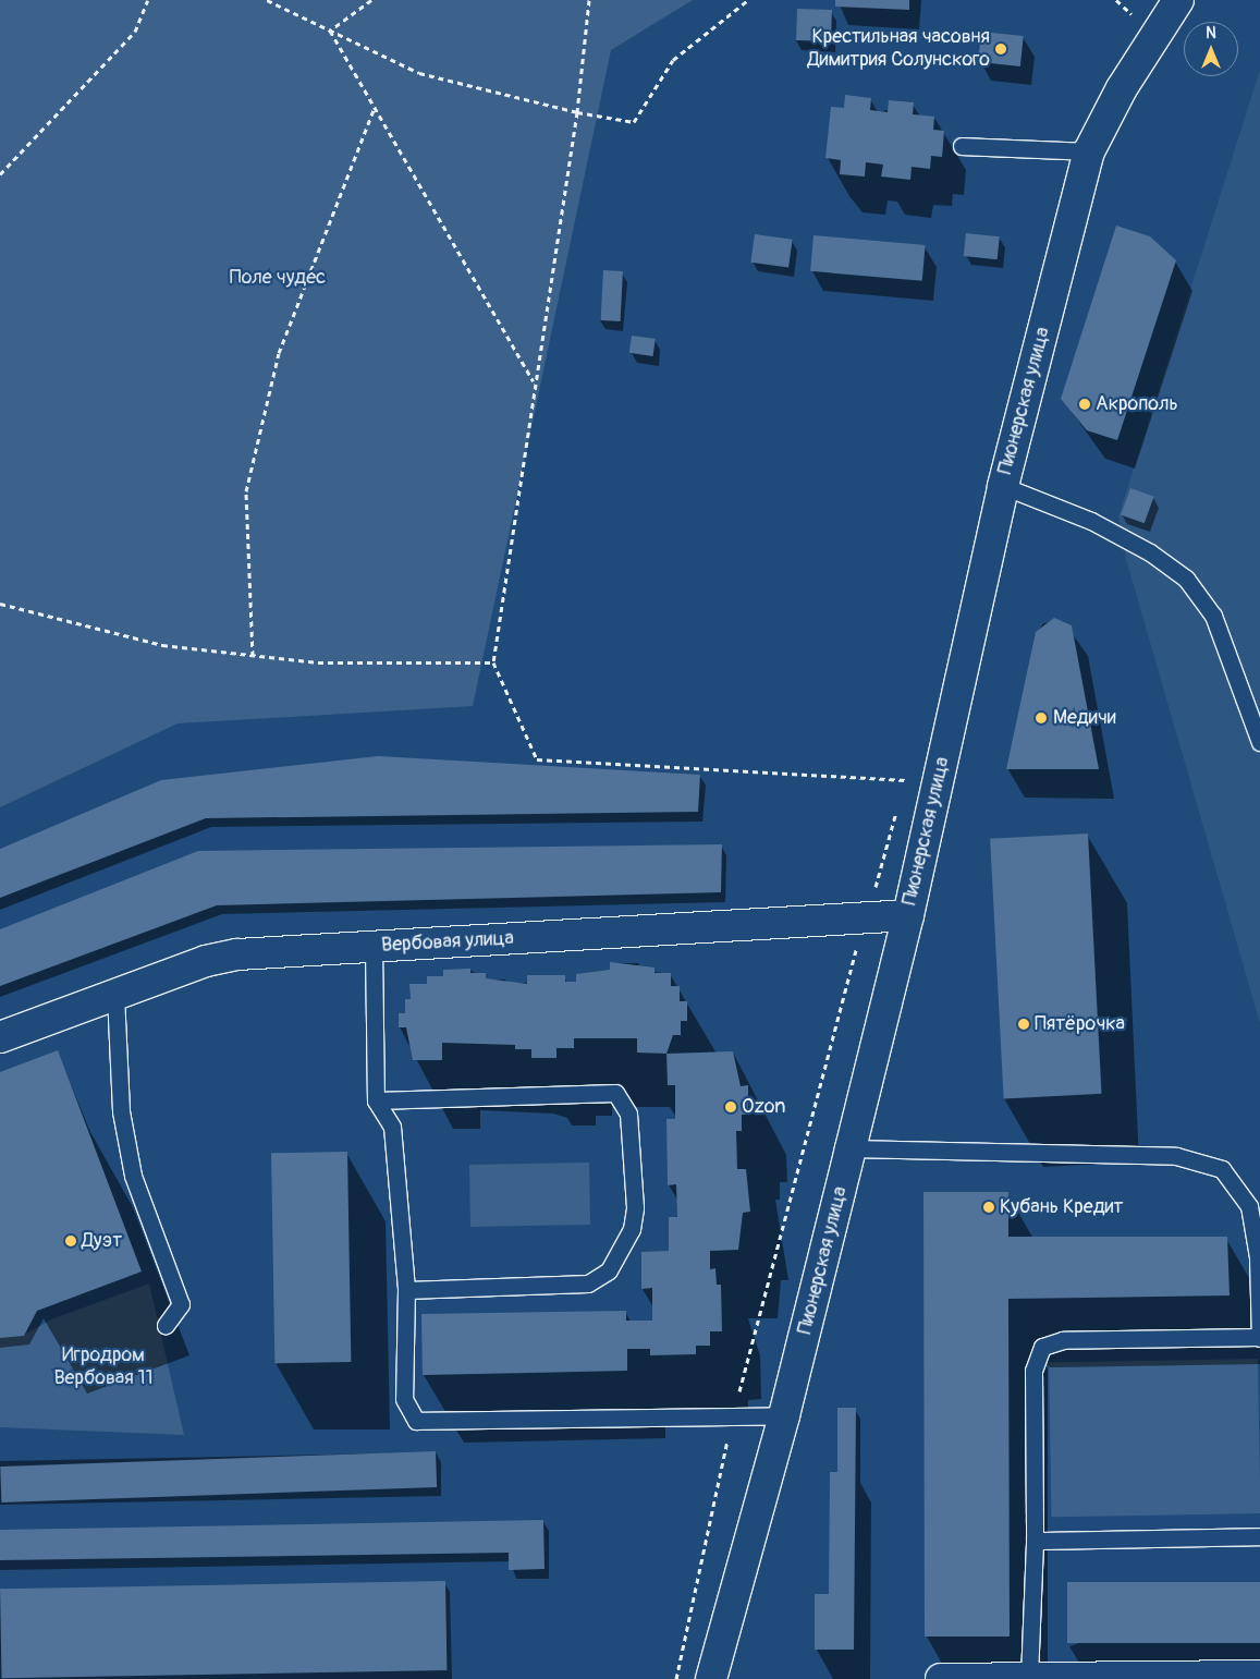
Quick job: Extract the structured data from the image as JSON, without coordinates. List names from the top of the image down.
{
  "streets": {
    "street": ["Пионерская улица", "Вербовая улица"]
  },
  "crossings": [
    ["Пионерская улица", "Вербовая улица"]
  ],
  "parks": ["Поле чудес", "Игродром Вербовая 11"],
  "places": [
    "Крестильная часовня Димитрия Солунского",
    "Акрополь",
    "Медичи",
    "Пятёрочка",
    "Ozon",
    "Кубань Кредит",
    "Дуэт"
  ],
  "north": "top"
}
